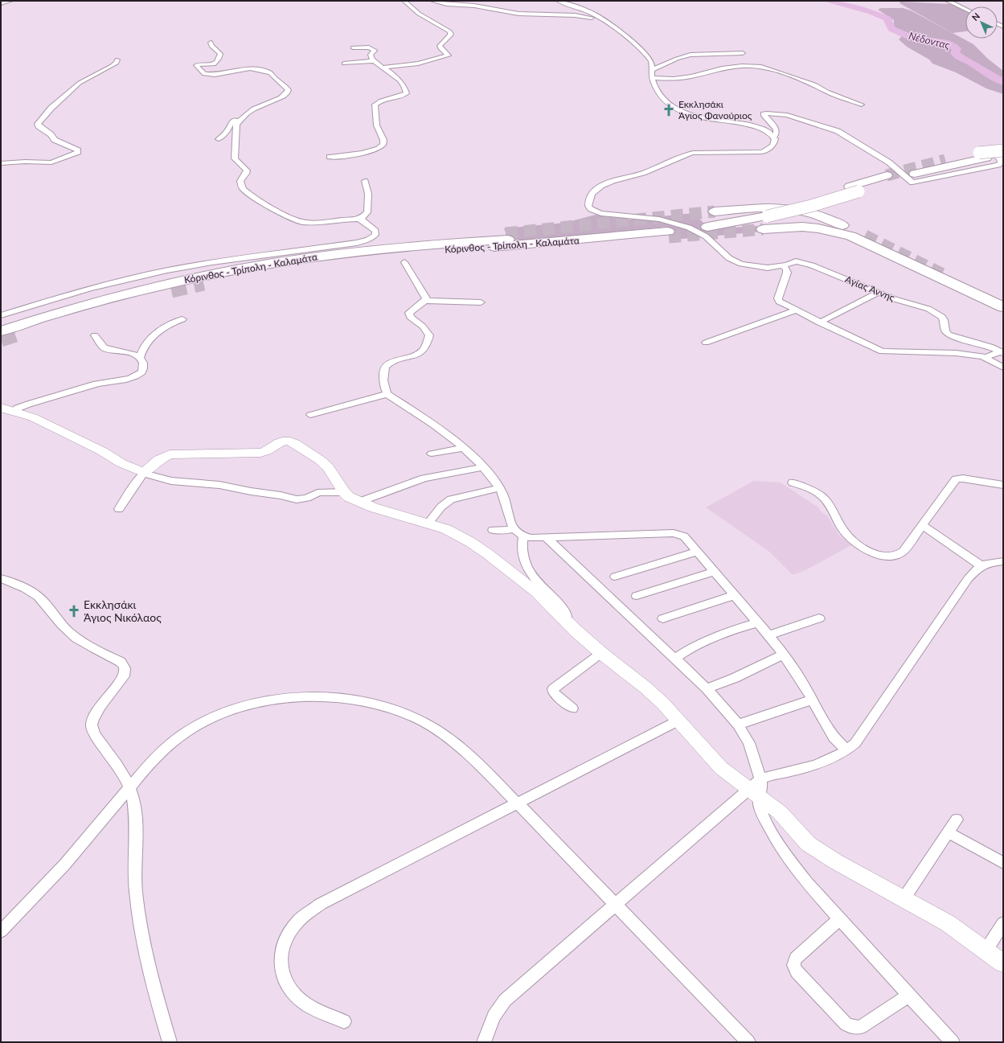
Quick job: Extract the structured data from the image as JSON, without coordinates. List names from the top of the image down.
{
  "streets": {
    "highway": ["Κόρινθος - Τρίπολη - Καλαμάτα"],
    "street": ["Αγίας Άννης"]
  },
  "water": ["Νέδoντας"],
  "places": {
    "church": ["Εκκλησάκι Άγιος Φανούριος", "Εκκλησάκι Άγιος Νικόλαος"]
  },
  "north": "top left"
}
